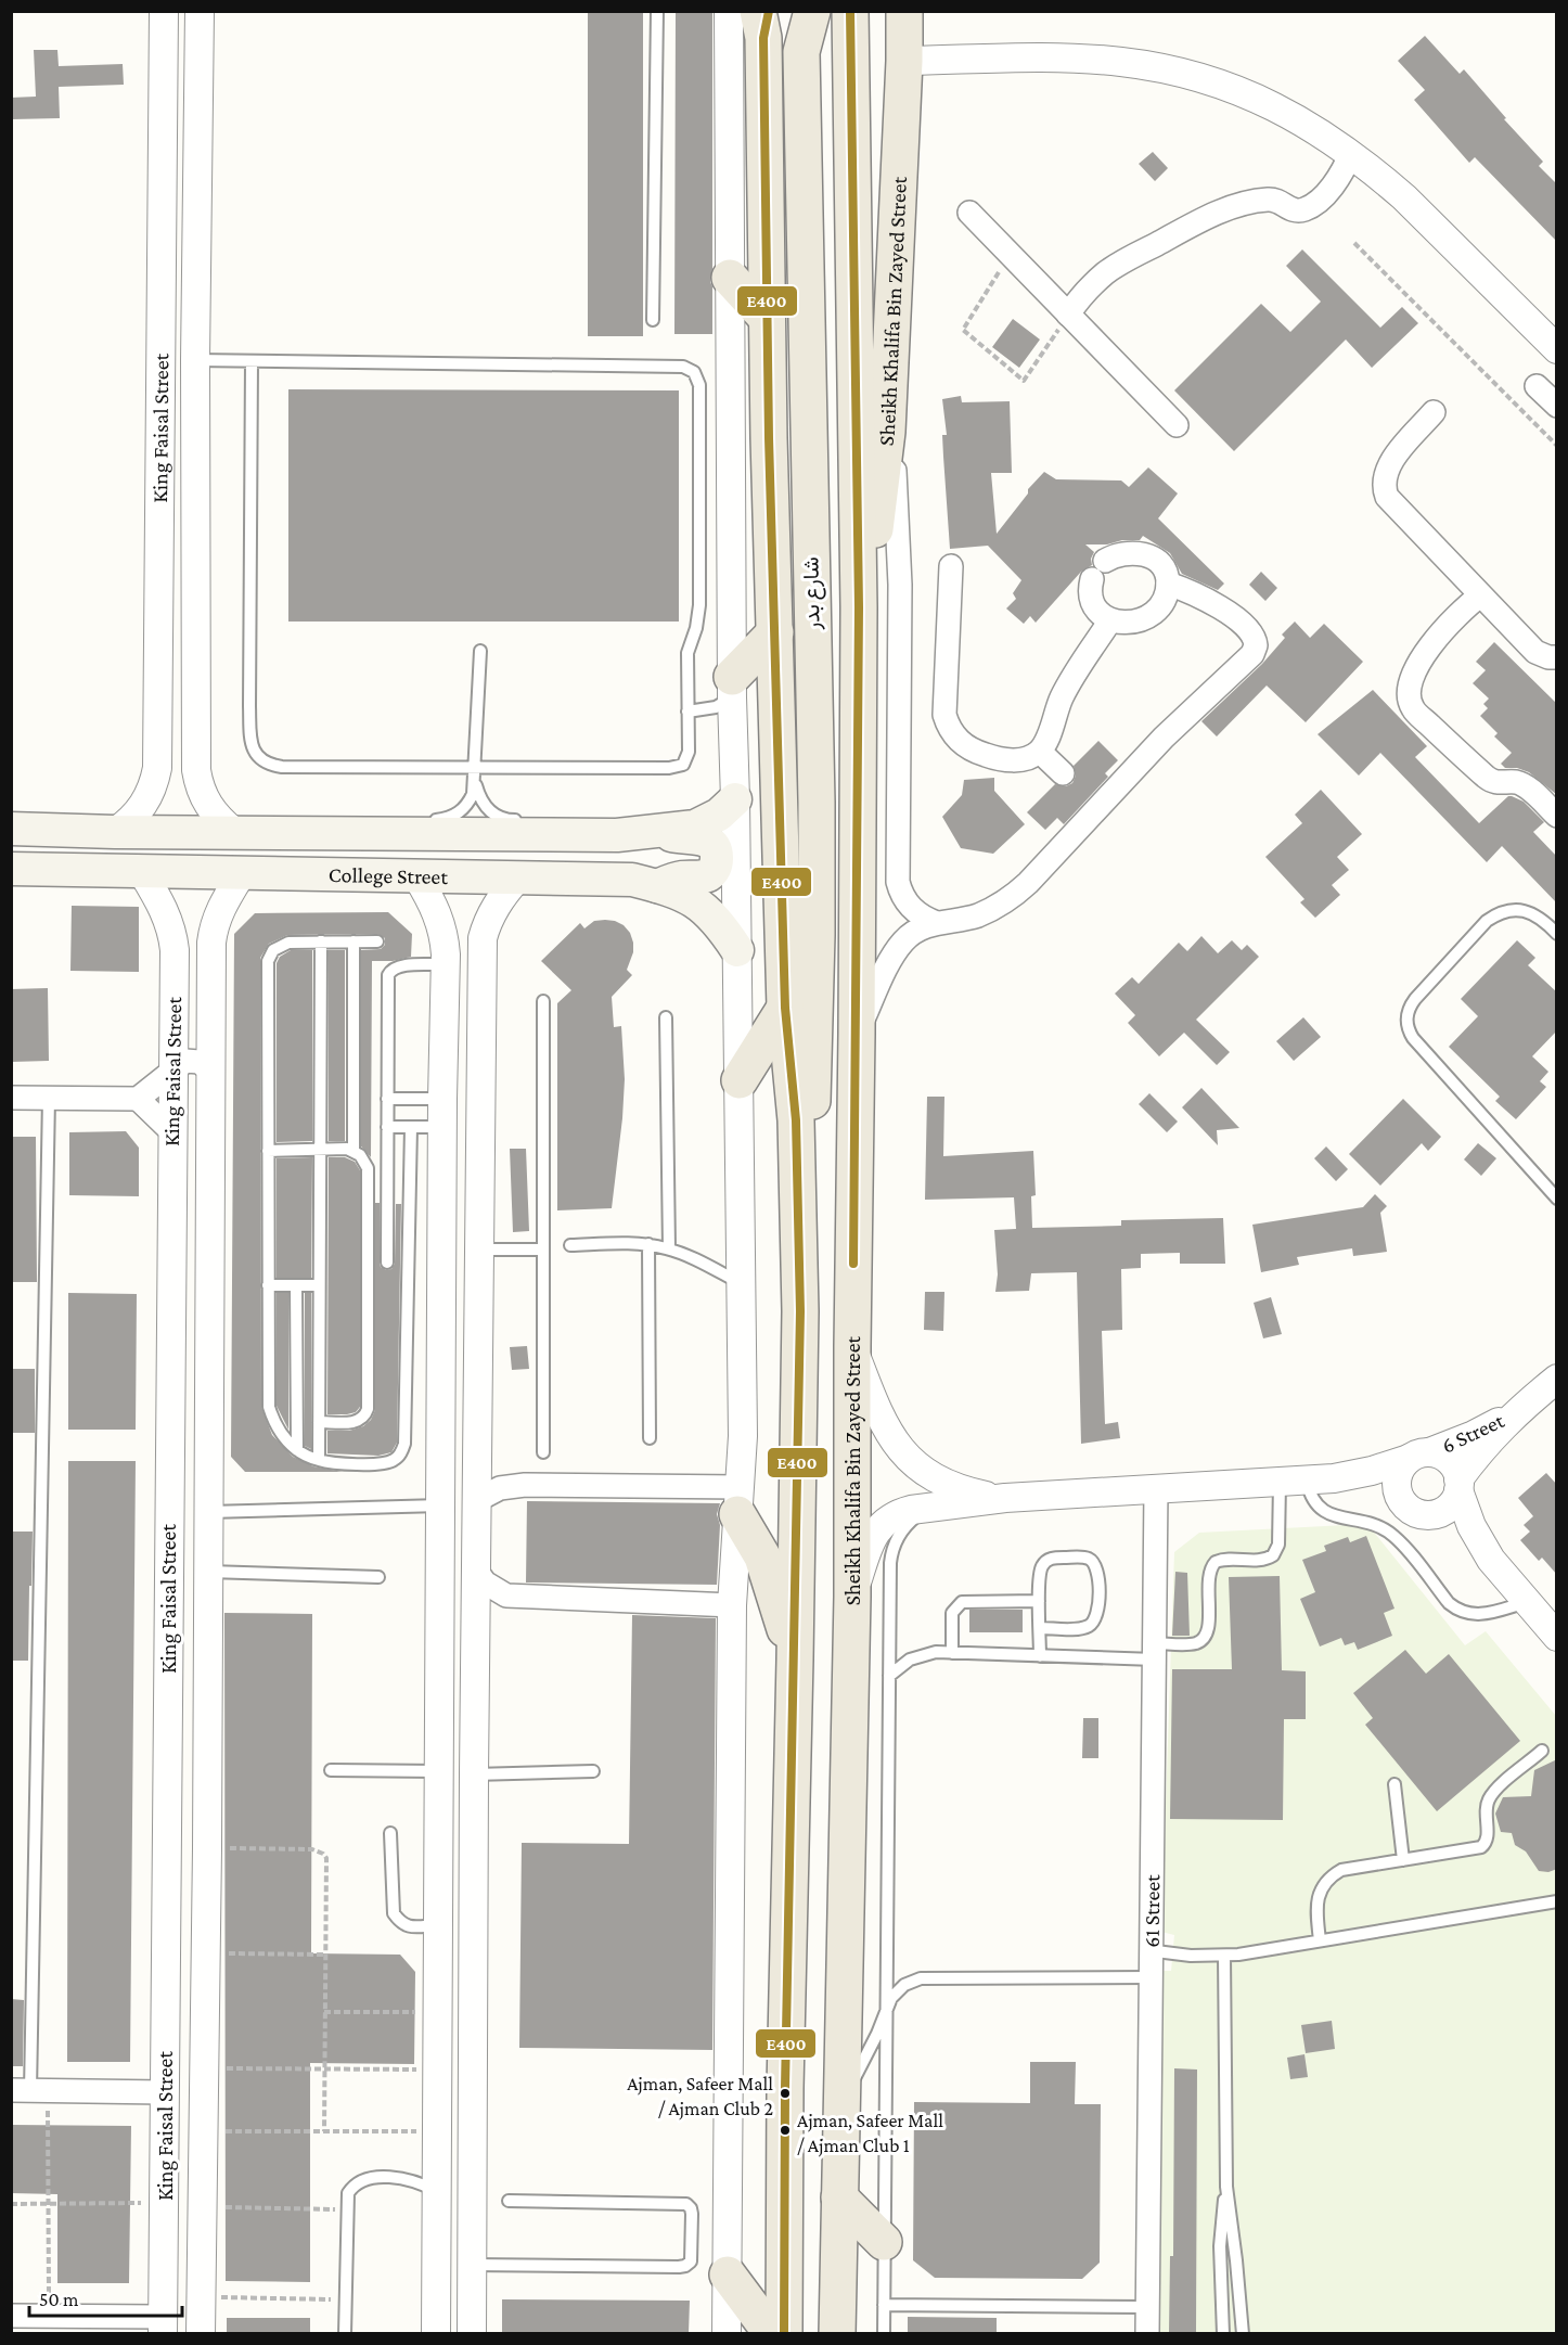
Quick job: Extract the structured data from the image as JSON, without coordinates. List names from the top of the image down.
{
  "streets": {
    "main road": ["Sheikh Khalifa Bin Zayed Street", "شارع بدر", "College Street"],
    "street": ["King Faisal Street", "6 Street", "61 Street"]
  },
  "crossings": [
    ["King Faisal Street", "College Street"]
  ],
  "places": ["Ajman, Safeer Mall / Ajman Club 2", "Ajman, Safeer Mall / Ajman Club 1"],
  "lines": ["transit line E400"],
  "scale_bar": "50 m"
}
